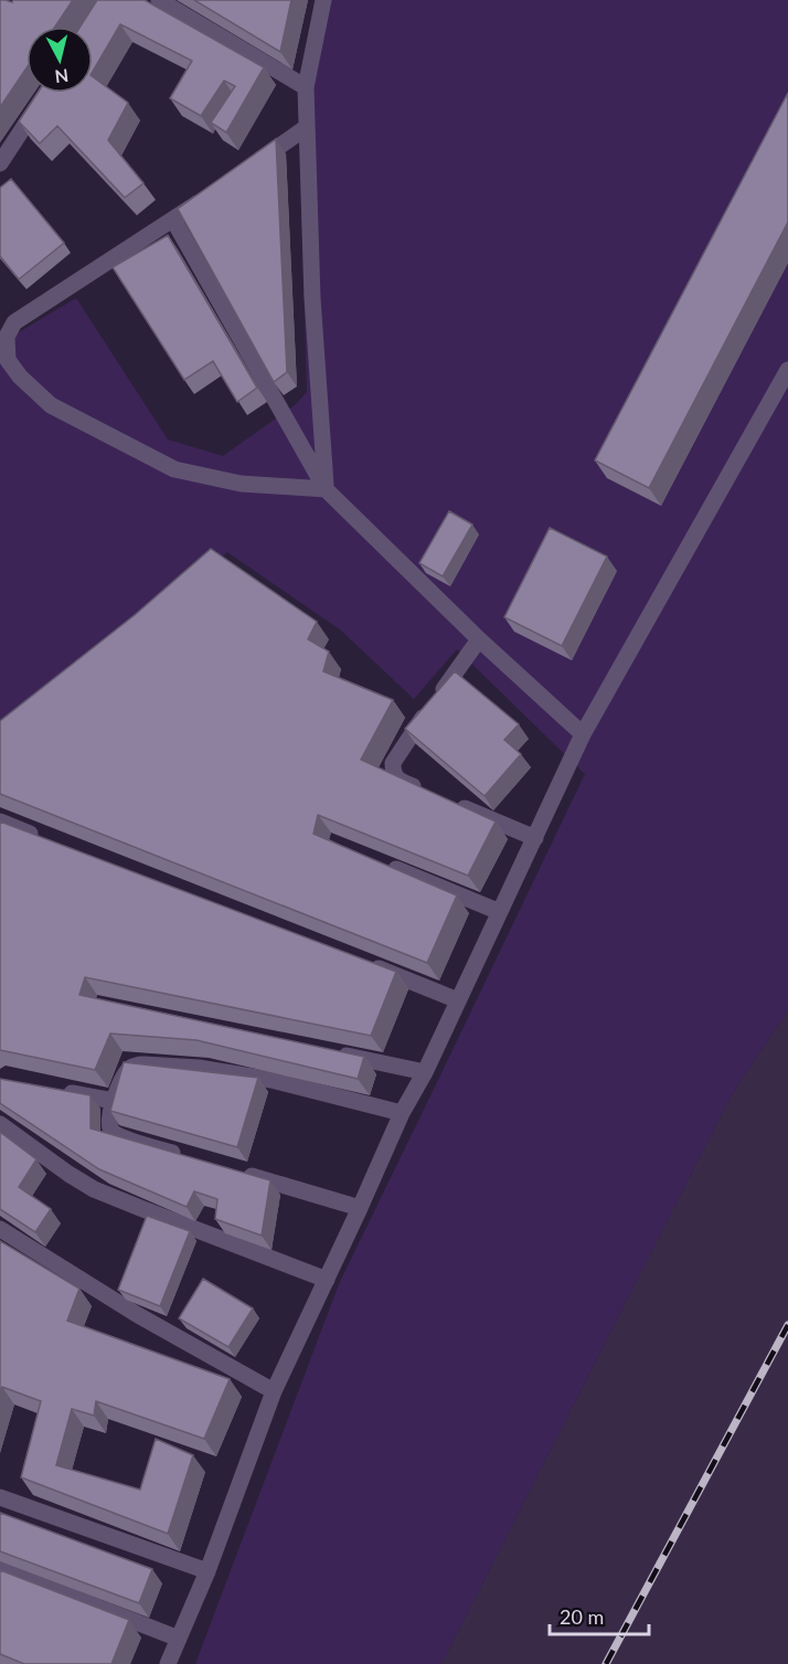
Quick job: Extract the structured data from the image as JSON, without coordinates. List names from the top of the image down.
{
  "scale_bar": "20 m",
  "north": "bottom"
}
